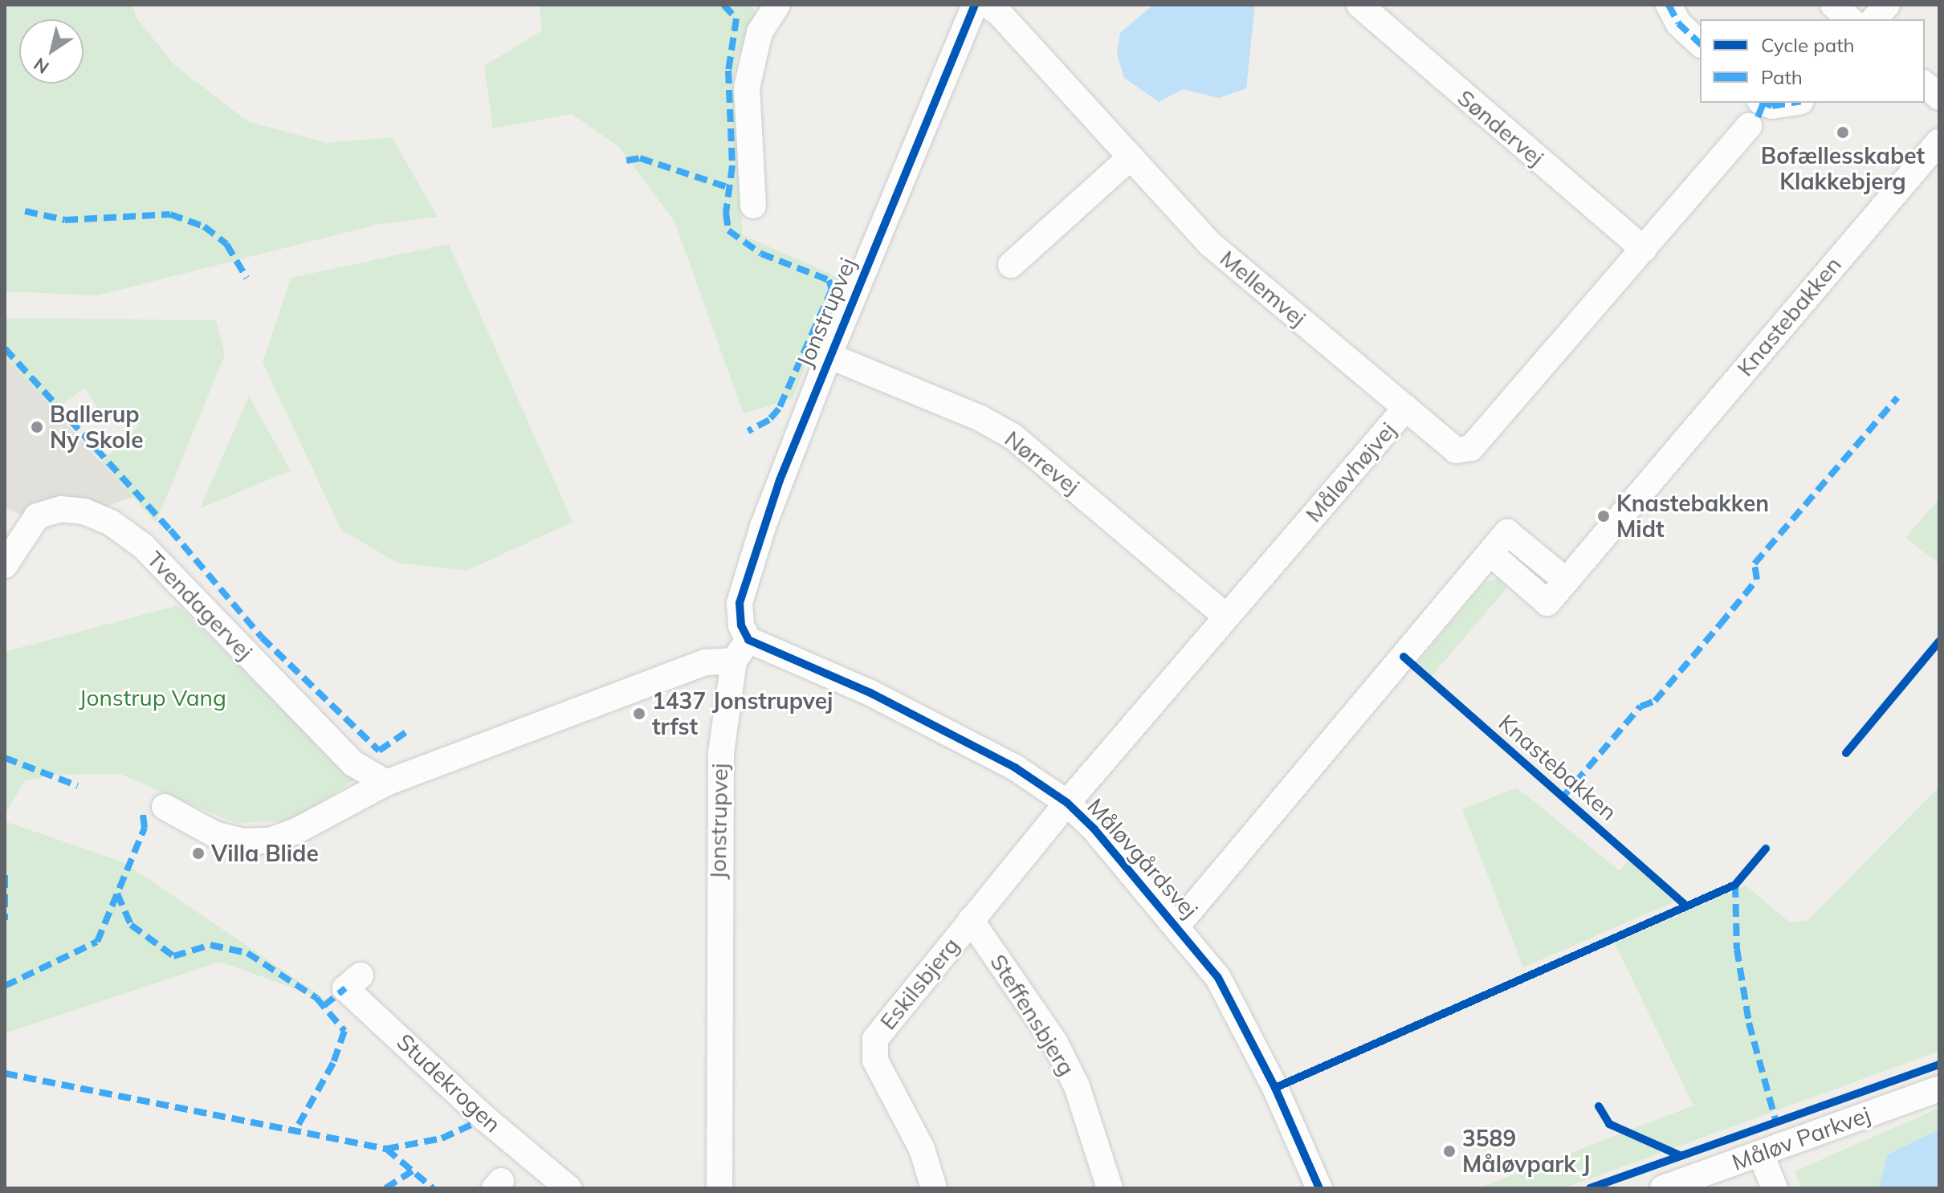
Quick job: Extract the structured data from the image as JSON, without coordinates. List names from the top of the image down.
{
  "streets": {
    "street": [
      "Søndervej",
      "Mellemvej",
      "Jonstrupvej",
      "Knastebakken",
      "Nørrevej",
      "Måløvhøjvej",
      "Tvendagervej",
      "Måløvgårdsvej",
      "Eskilsbjerg",
      "Steffensbjerg",
      "Studekrogen",
      "Måløv Parkvej"
    ]
  },
  "crossings": [
    ["Søndervej", "Måløvhøjvej"],
    ["Mellemvej", "Måløvhøjvej"],
    ["Jonstrupvej", "Nørrevej"],
    ["Jonstrupvej", "Måløvgårdsvej"],
    ["Knastebakken", "Måløvgårdsvej"],
    ["Nørrevej", "Måløvhøjvej"],
    ["Måløvhøjvej", "Måløvgårdsvej"],
    ["Måløvhøjvej", "Eskilsbjerg"],
    ["Måløvgårdsvej", "Eskilsbjerg"],
    ["Eskilsbjerg", "Steffensbjerg"]
  ],
  "parks": ["Jonstrup Vang"],
  "places": [
    "Bofællesskabet Klakkebjerg",
    "Ballerup Ny Skole",
    "Knastebakken Midt",
    "1437 Jonstrupvej trfst",
    "Villa Blide",
    "3589 Måløvpark J"
  ],
  "legend": ["Cycle path", "Path"],
  "north": "bottom left"
}
